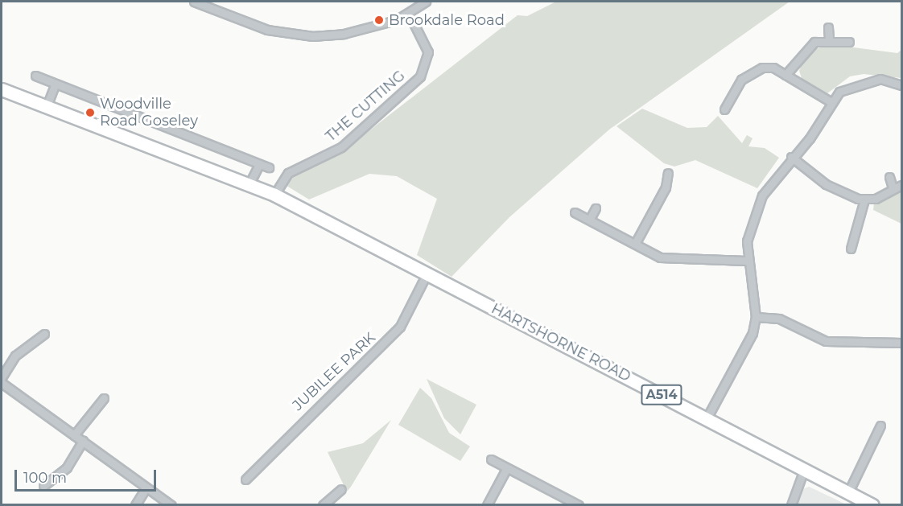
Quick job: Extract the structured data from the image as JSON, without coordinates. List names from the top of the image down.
{
  "streets": {
    "main road": ["HARTSHORNE ROAD", "A514"],
    "street": ["THE CUTTING", "JUBILEE PARK"]
  },
  "crossings": [
    ["THE CUTTING", "HARTSHORNE ROAD"],
    ["THE CUTTING", "A514"],
    ["HARTSHORNE ROAD", "JUBILEE PARK"],
    ["HARTSHORNE ROAD", "A514"]
  ],
  "places": ["Brookdale Road", "Woodville Road Goseley"],
  "scale_bar": "100 m"
}
